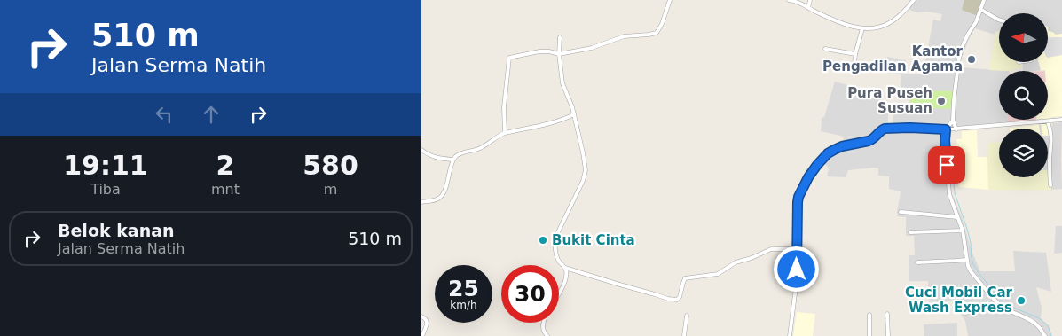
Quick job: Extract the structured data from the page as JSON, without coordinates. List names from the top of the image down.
{
  "places": [
    "Kantor Pengadilan Agama",
    "Pura Puseh Susuan",
    "Bukit Cinta",
    "Cuci Mobil Car Wash Express"
  ],
  "north": "left",
  "page": {
    "turn": ["510 m", "Jalan Serma Natih"],
    "eta": [
      "19:11",
      "Tiba",
      "2",
      "mnt",
      "580",
      "m"
    ],
    "list": [
      {
        "name": "Belok kanan",
        "note": "Jalan Serma Natih",
        "value": "510 m"
      }
    ],
    "speed": "25 km/h",
    "limit": "30"
  }
}
